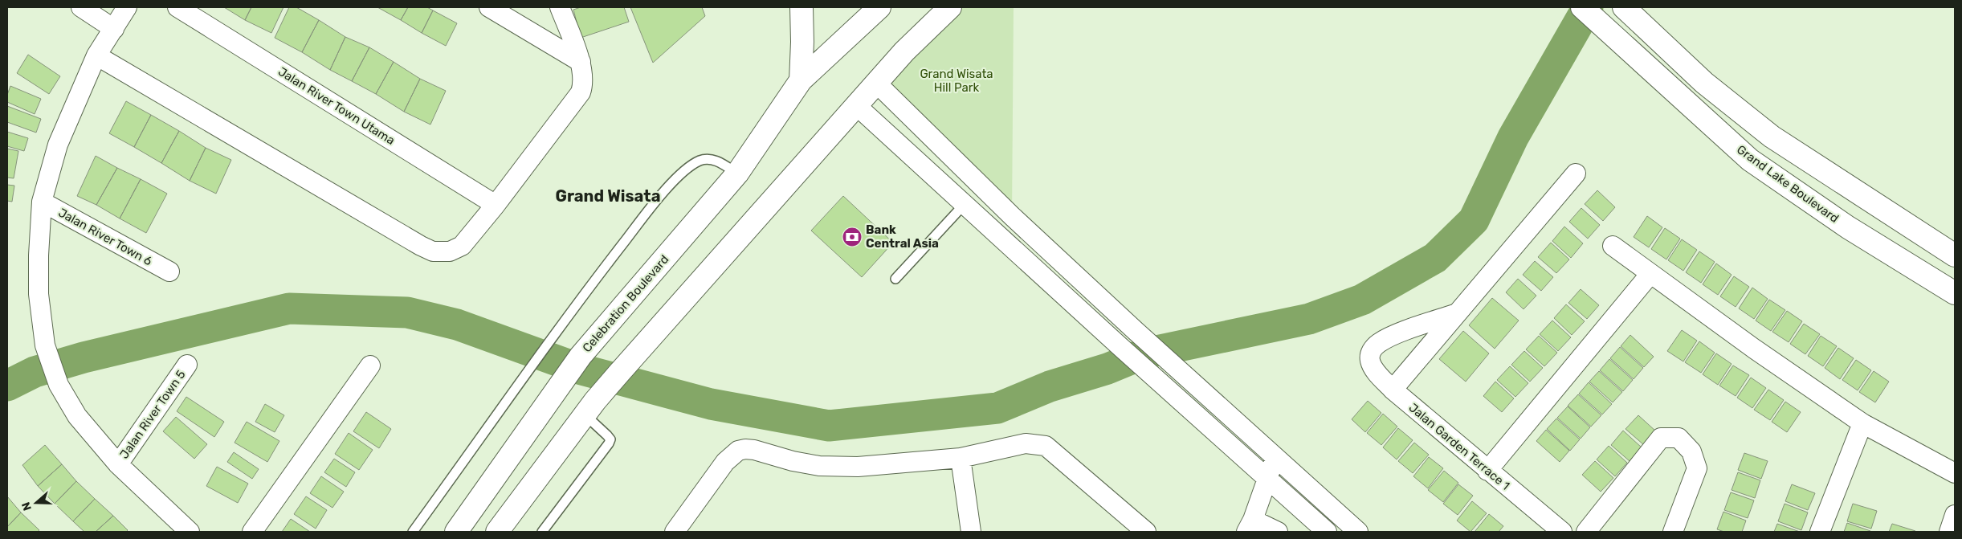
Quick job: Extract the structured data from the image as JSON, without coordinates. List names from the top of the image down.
{
  "streets": {
    "street": [
      "Jalan River Town Utama",
      "Grand Lake Boulevard",
      "Jalan River Town 6",
      "Celebration Boulevard",
      "Jalan River Town 5",
      "Jalan Garden Terrace 1"
    ]
  },
  "districts": ["Grand Wisata"],
  "parks": ["Grand Wisata Hill Park"],
  "places": {
    "bank": ["Bank Central Asia"]
  },
  "north": "left"
}
